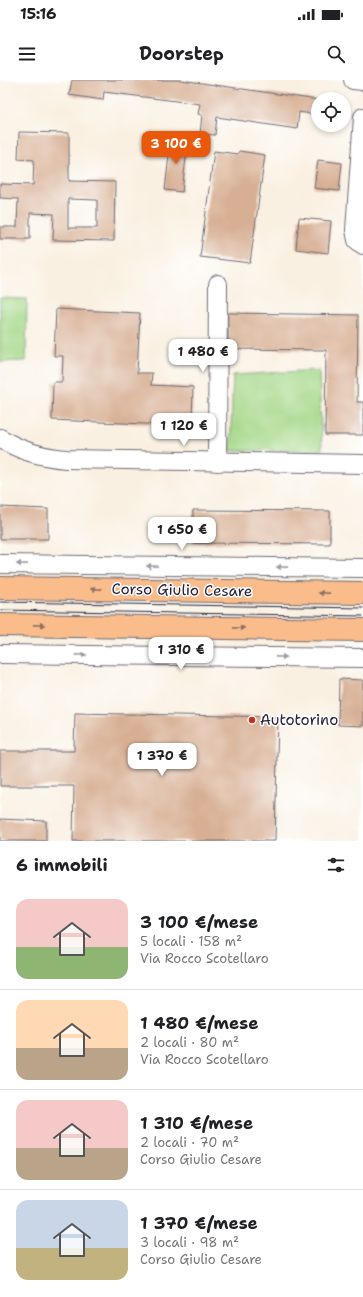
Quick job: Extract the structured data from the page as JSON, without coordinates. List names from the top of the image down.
{
  "streets": {
    "main road": ["Corso Giulio Cesare"]
  },
  "places": ["Autotorino"],
  "page": {
    "status": "15:16",
    "header": "Doorstep",
    "price": [
      "3 100 €",
      "1 480 €",
      "1 120 €",
      "1 650 €",
      "1 310 €",
      "1 370 €"
    ],
    "heading": "6 immobili",
    "list": [
      {
        "name": "3 100 €/mese",
        "note": "5 locali · 158 m² · Via Rocco Scotellaro"
      },
      {
        "name": "1 480 €/mese",
        "note": "2 locali · 80 m² · Via Rocco Scotellaro"
      },
      {
        "name": "1 310 €/mese",
        "note": "2 locali · 70 m² · Corso Giulio Cesare"
      },
      {
        "name": "1 370 €/mese",
        "note": "3 locali · 98 m² · Corso Giulio Cesare"
      }
    ]
  }
}
